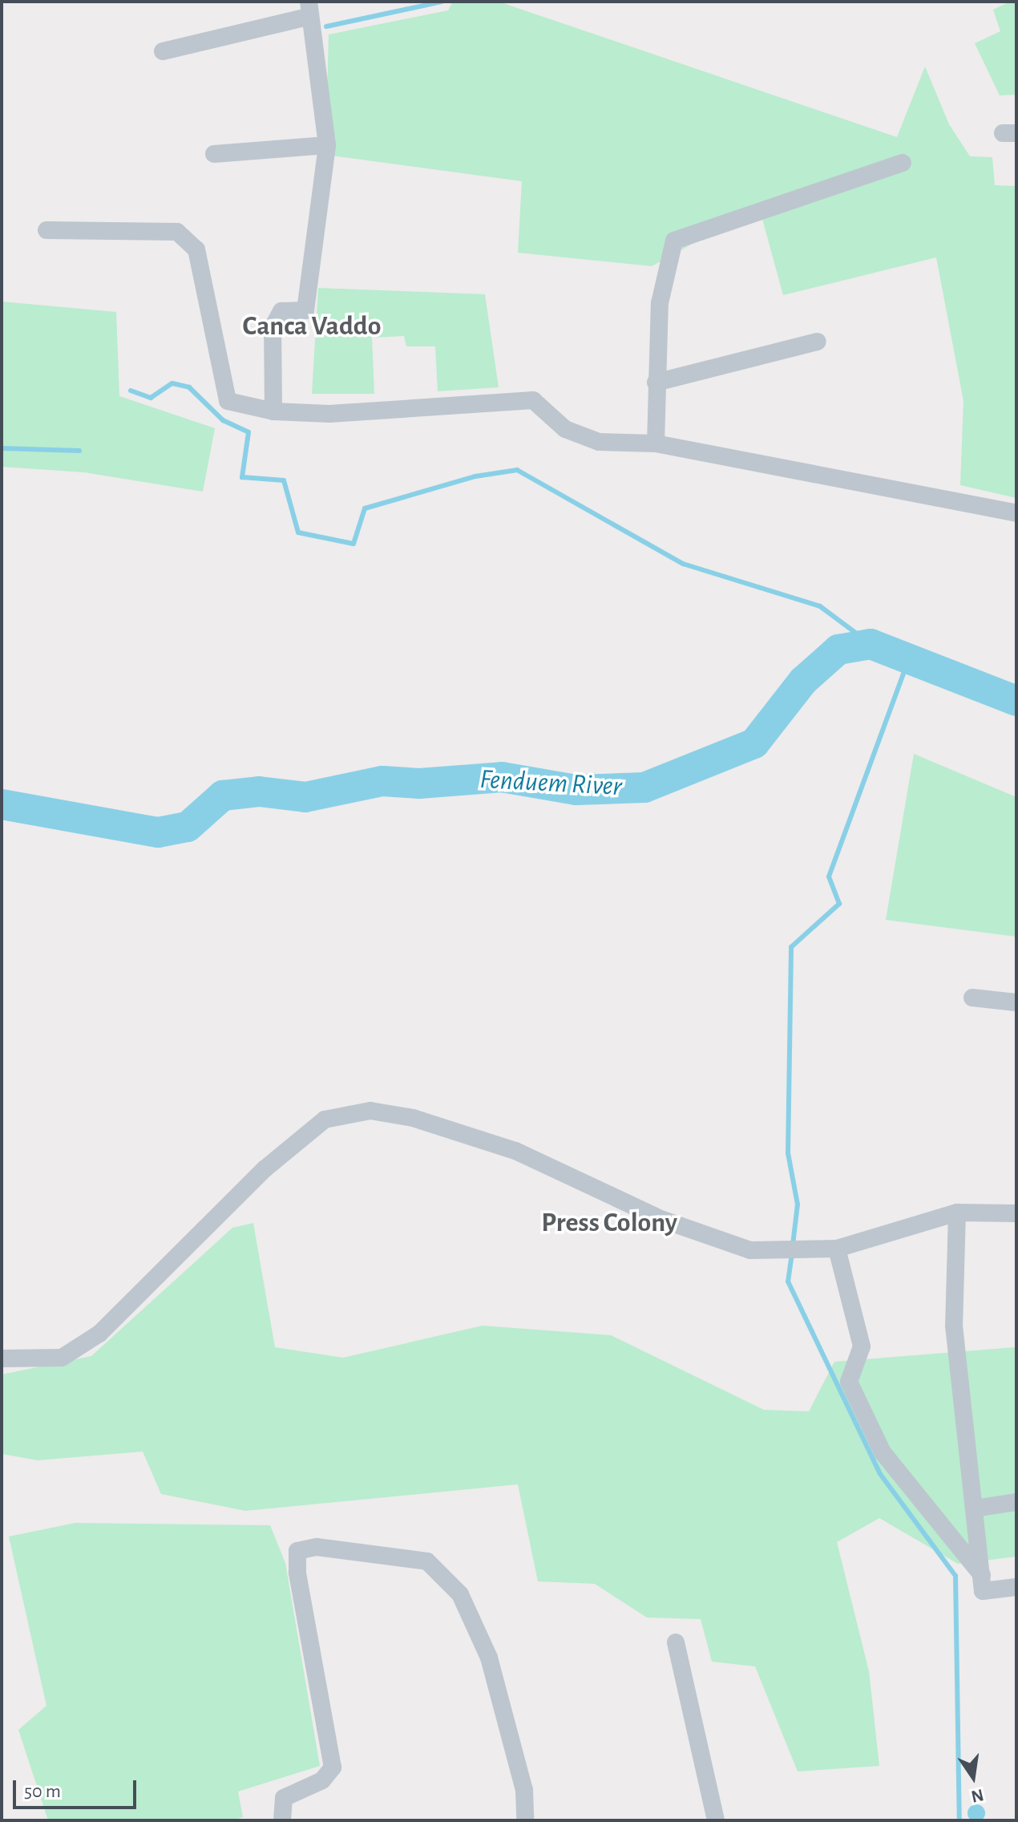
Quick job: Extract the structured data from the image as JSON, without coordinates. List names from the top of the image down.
{
  "districts": ["Canca Vaddo", "Press Colony"],
  "water": ["Fenduem River"],
  "scale_bar": "50 m",
  "north": "bottom"
}
